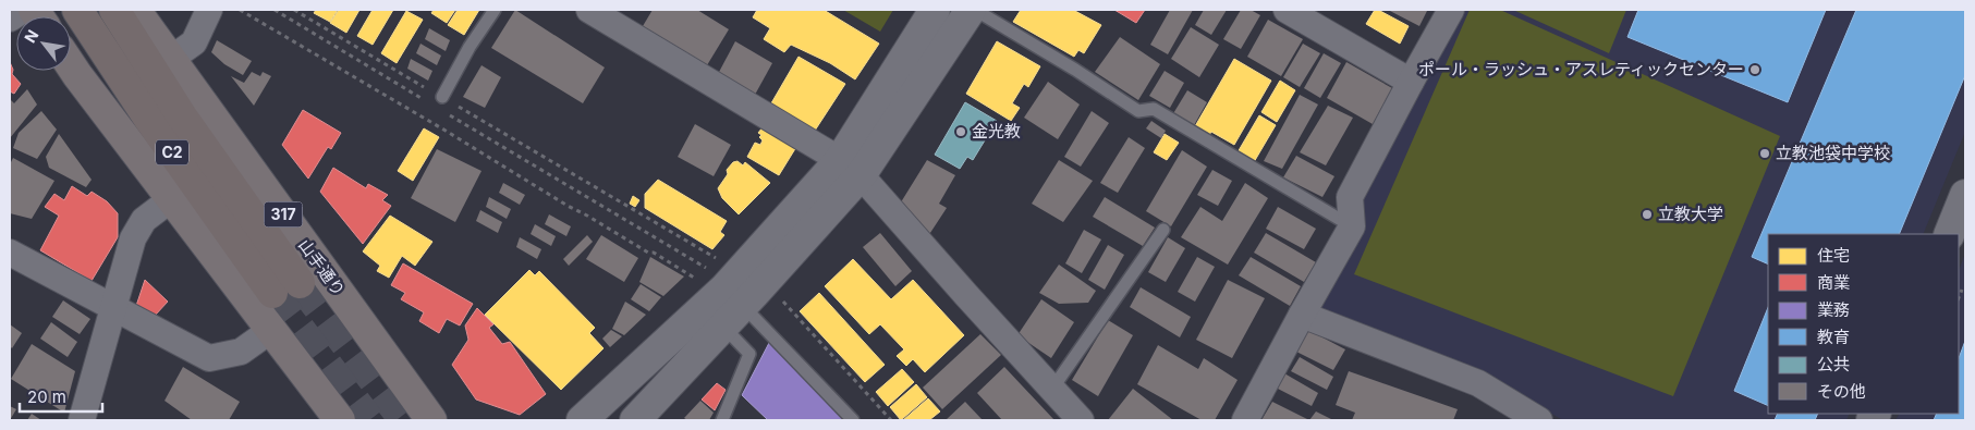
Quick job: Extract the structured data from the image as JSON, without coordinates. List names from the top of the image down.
{
  "streets": {
    "highway": ["C2"],
    "main road": ["317", "山手通り"]
  },
  "places": [
    "ポール・ラッシュ・アスレティックセンター",
    "金光教",
    "立教池袋中学校",
    "立教大学"
  ],
  "legend": [
    "住宅",
    "商業",
    "業務",
    "教育",
    "公共",
    "その他"
  ],
  "scale_bar": "20 m",
  "north": "top left"
}
